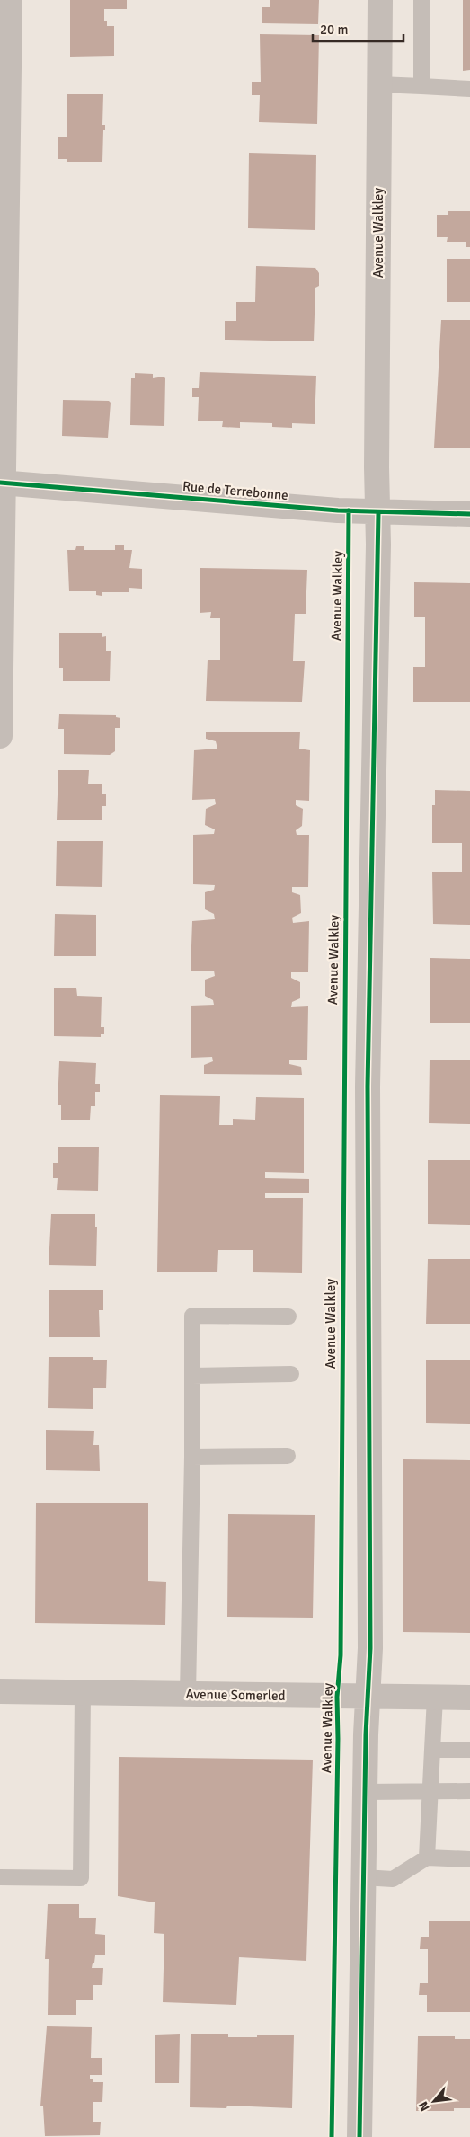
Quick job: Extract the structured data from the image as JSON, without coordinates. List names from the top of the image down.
{
  "streets": {
    "street": ["Avenue Walkley", "Rue de Terrebonne", "Avenue Somerled"]
  },
  "crossings": [
    ["Avenue Walkley", "Rue de Terrebonne"],
    ["Avenue Walkley", "Avenue Somerled"]
  ],
  "scale_bar": "20 m",
  "north": "bottom left"
}
